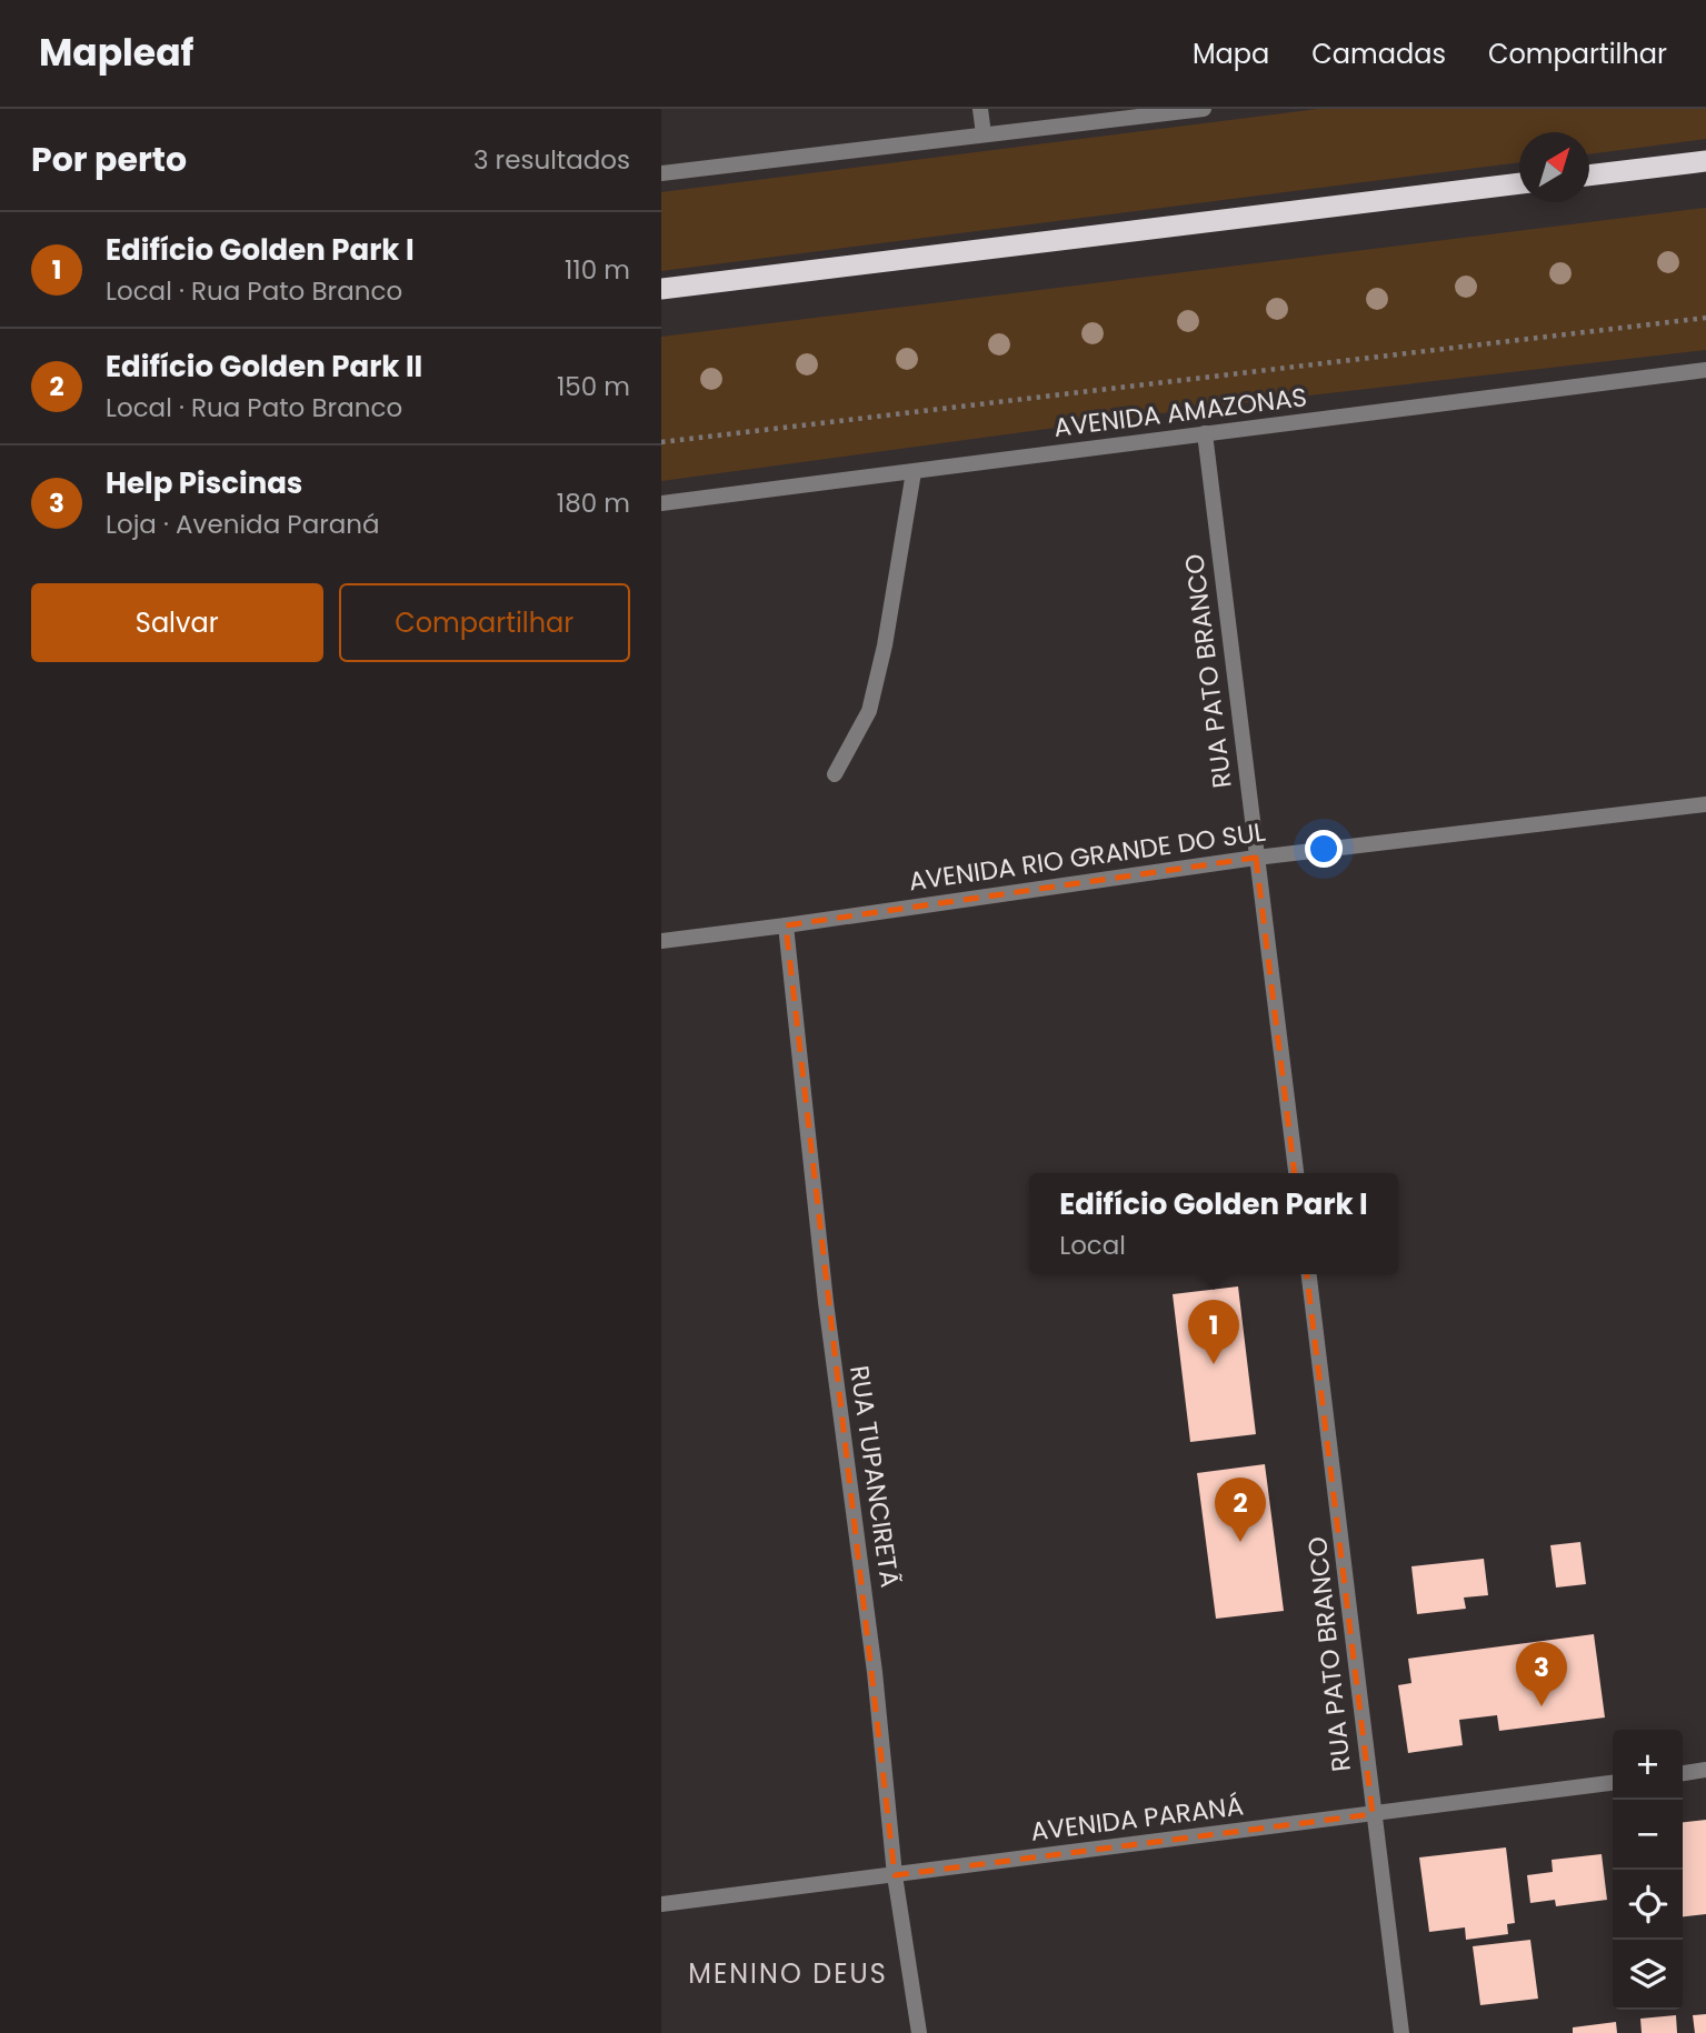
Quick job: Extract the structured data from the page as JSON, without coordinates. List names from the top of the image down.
{
  "streets": {
    "street": [
      "AVENIDA AMAZONAS",
      "RUA PATO BRANCO",
      "AVENIDA RIO GRANDE DO SUL",
      "RUA TUPANCIRETÃ",
      "AVENIDA PARANÁ"
    ]
  },
  "crossings": [
    ["AVENIDA AMAZONAS", "RUA PATO BRANCO"],
    ["RUA PATO BRANCO", "AVENIDA RIO GRANDE DO SUL"],
    ["RUA PATO BRANCO", "AVENIDA PARANÁ"],
    ["AVENIDA RIO GRANDE DO SUL", "RUA TUPANCIRETÃ"],
    ["RUA TUPANCIRETÃ", "AVENIDA PARANÁ"]
  ],
  "districts": ["MENINO DEUS"],
  "north": "top right",
  "page": {
    "header": "Mapleaf",
    "nav": ["Mapa", "Camadas", "Compartilhar"],
    "heading": ["Por perto", "3 resultados"],
    "list": [
      {
        "mark": "1",
        "name": "Edifício Golden Park I",
        "note": "Local · Rua Pato Branco",
        "value": "110 m"
      },
      {
        "mark": "2",
        "name": "Edifício Golden Park II",
        "note": "Local · Rua Pato Branco",
        "value": "150 m"
      },
      {
        "mark": "3",
        "name": "Help Piscinas",
        "note": "Loja · Avenida Paraná",
        "value": "180 m"
      }
    ],
    "buttons": ["Salvar", "Compartilhar"],
    "popup": ["Edifício Golden Park I", "Local"],
    "pins": ["1", "2", "3"],
    "map_buttons": ["+", "−"]
  }
}
